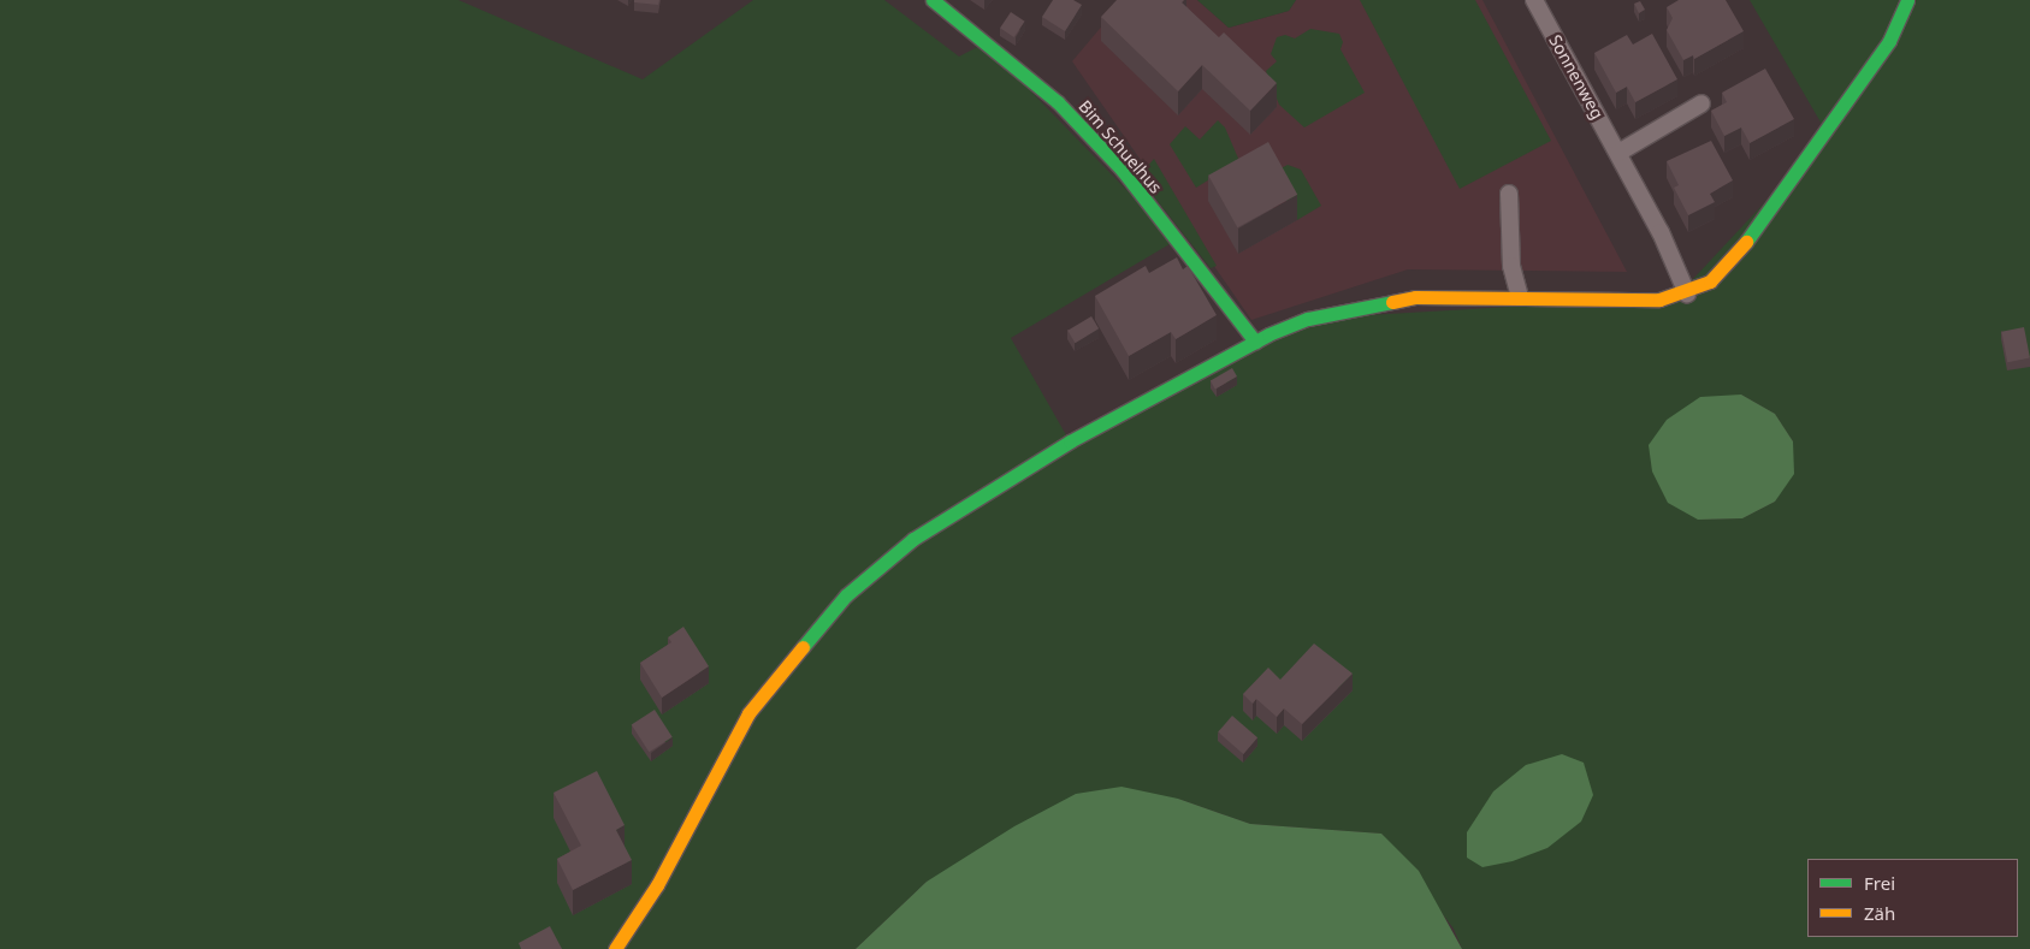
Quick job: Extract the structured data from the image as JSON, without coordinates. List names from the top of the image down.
{
  "streets": {
    "street": ["Bim Schuelhus"],
    "lane": ["Sonnenweg"]
  },
  "legend": ["Frei", "Zäh"]
}
